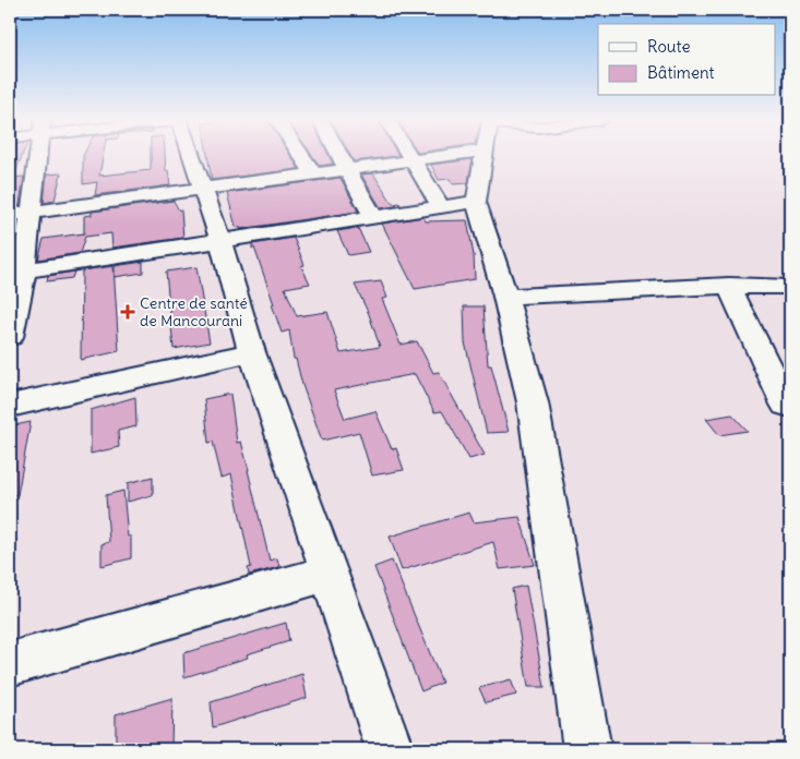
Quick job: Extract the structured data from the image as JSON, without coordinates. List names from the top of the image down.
{
  "places": {
    "health": ["Centre de santé de Mancourani"]
  },
  "legend": ["Route", "Bâtiment"]
}
